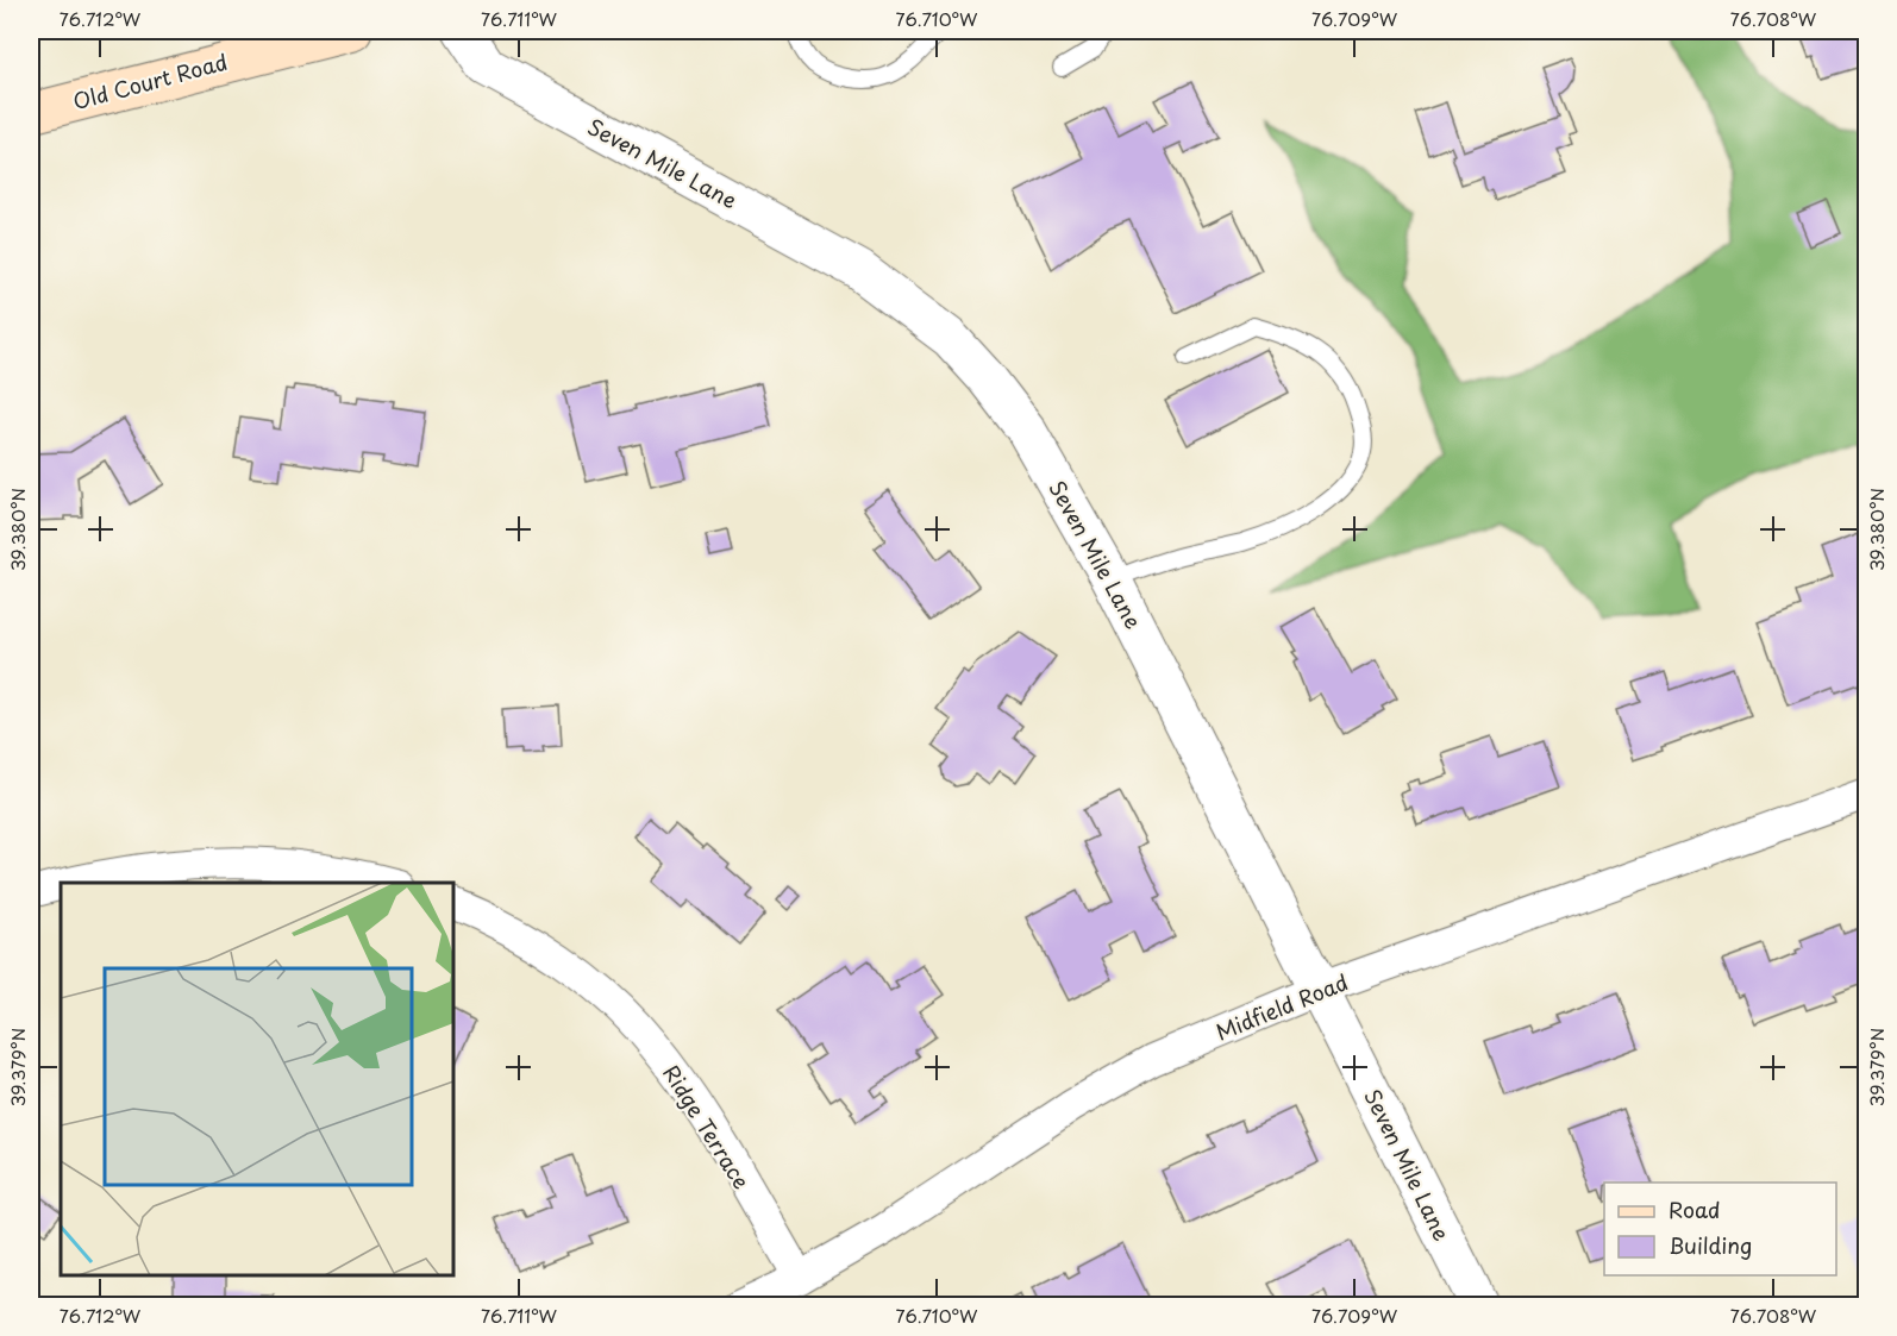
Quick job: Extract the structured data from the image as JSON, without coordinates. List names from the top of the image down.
{
  "streets": {
    "main road": ["Old Court Road"],
    "street": ["Seven Mile Lane", "Midfield Road", "Ridge Terrace"]
  },
  "crossings": [
    ["Seven Mile Lane", "Midfield Road"],
    ["Midfield Road", "Ridge Terrace"]
  ],
  "legend": ["Road", "Building"],
  "coordinates": [
    "76.712°W",
    "76.711°W",
    "76.710°W",
    "76.709°W",
    "76.708°W",
    "39.380°N",
    "39.379°N"
  ]
}
